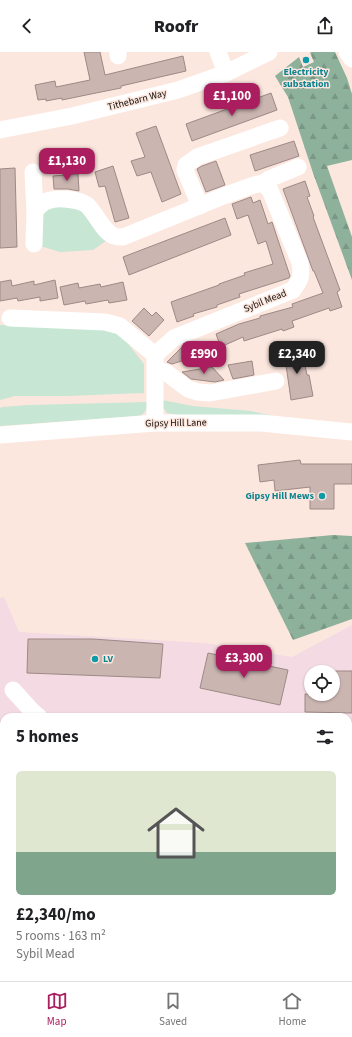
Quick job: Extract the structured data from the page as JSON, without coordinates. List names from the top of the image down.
{
  "streets": {
    "street": ["Tithebarn Way", "Sybil Mead", "Gipsy Hill Lane"]
  },
  "places": ["Electricity substation", "Gipsy Hill Mews", "LV"],
  "page": {
    "header": "Roofr",
    "price": [
      "£1,100",
      "£1,130",
      "£990",
      "£2,340",
      "£3,300"
    ],
    "heading": "5 homes",
    "list": [
      {
        "name": "£2,340/mo",
        "note": "5 rooms · 163 m² · Sybil Mead"
      }
    ],
    "tabs": ["Map", "Saved", "Home"]
  }
}
